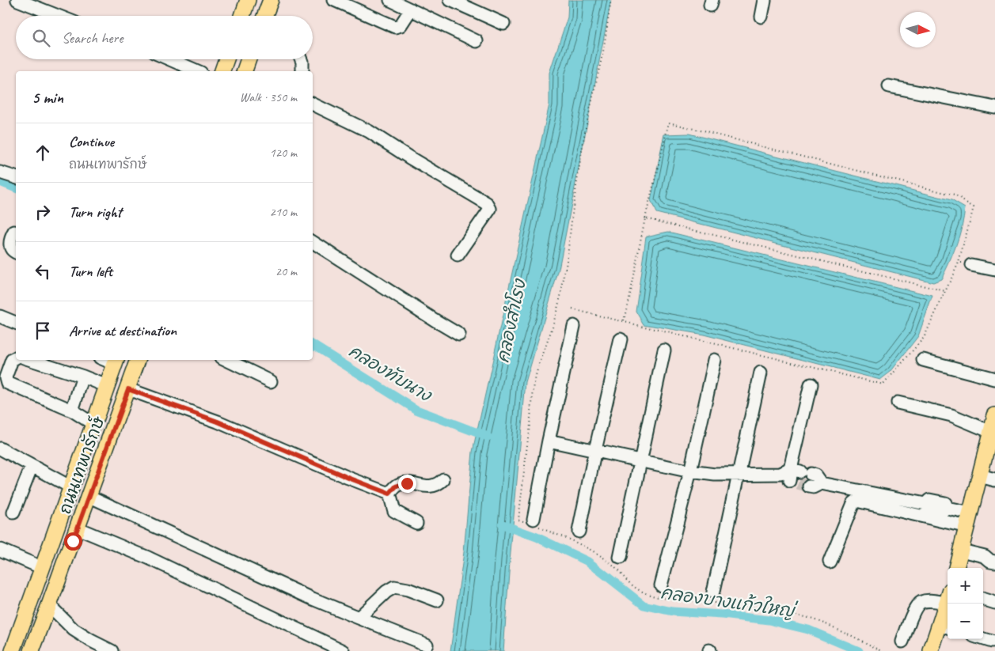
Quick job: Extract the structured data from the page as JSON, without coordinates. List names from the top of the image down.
{
  "streets": {
    "main road": ["ถนนเทพารักษ์"]
  },
  "water": ["คลองสำโรง", "คลองทับนาง", "คลองบางแก้วใหญ่"],
  "north": "right",
  "page": {
    "search": "Search here",
    "heading": ["5 min", "Walk · 350 m"],
    "list": [
      ["Continue", "ถนนเทพารักษ์", "120 m"],
      ["Turn right", "210 m"],
      ["Turn left", "20 m"],
      "Arrive at destination"
    ],
    "map_buttons": ["+", "−"]
  }
}
